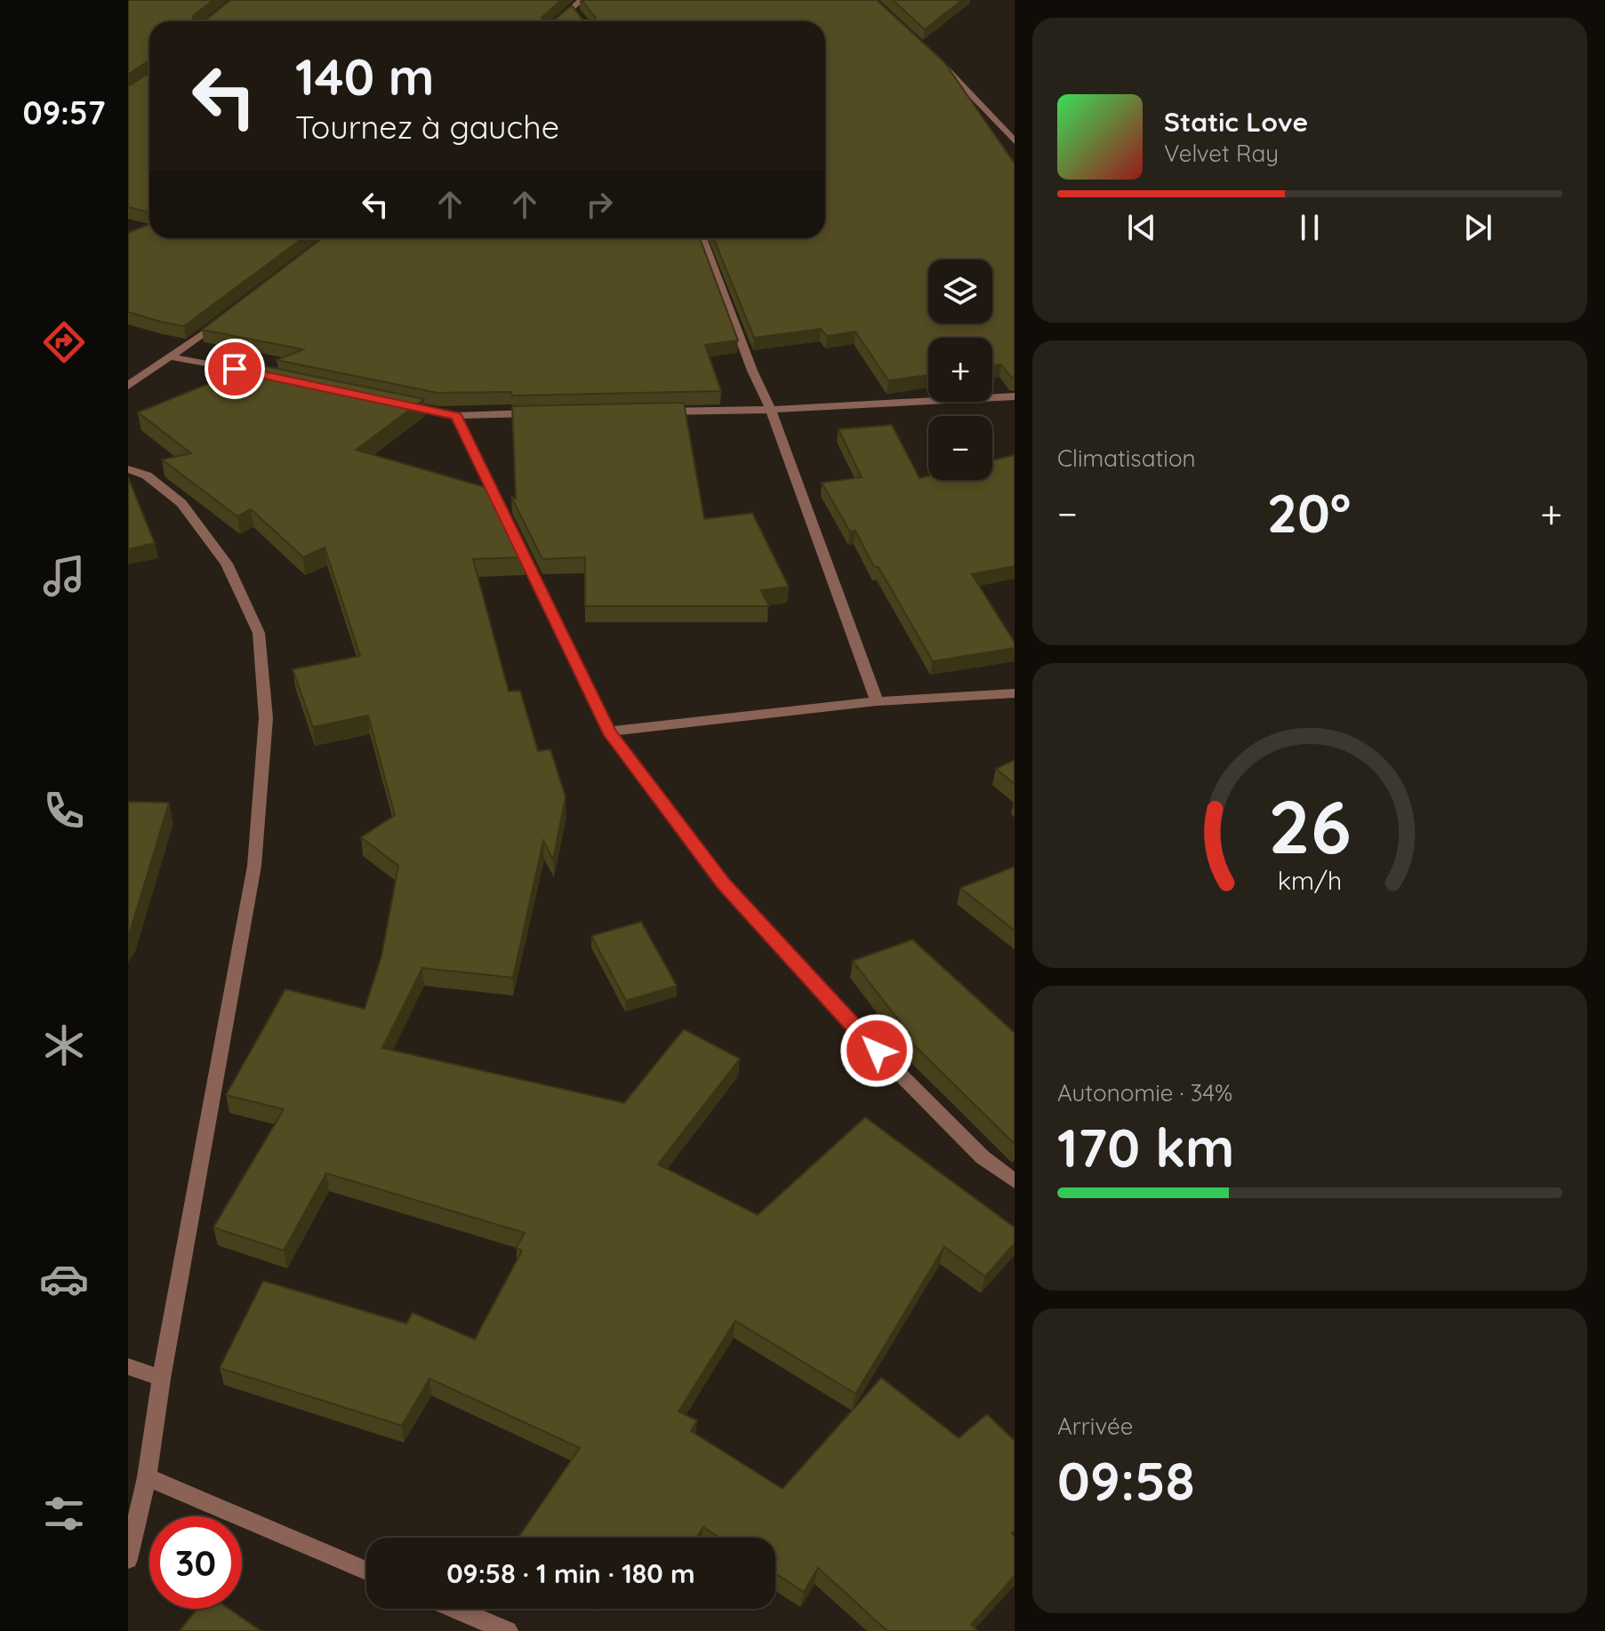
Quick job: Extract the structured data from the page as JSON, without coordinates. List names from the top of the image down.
{
  "page": {
    "tabs": "09:57",
    "turn": ["140 m", "Tournez à gauche"],
    "song": ["Static Love", "Velvet Ray"],
    "map_buttons": ["+", "−"],
    "tile": [
      "Climatisation",
      ["Autonomie · 34%", "170 km"],
      ["Arrivée", "09:58"]
    ],
    "heat": ["−", "20°", "+"],
    "limit": "30",
    "trip": "09:58 · 1 min · 180 m",
    "gauge": ["26", "km/h"]
  }
}
